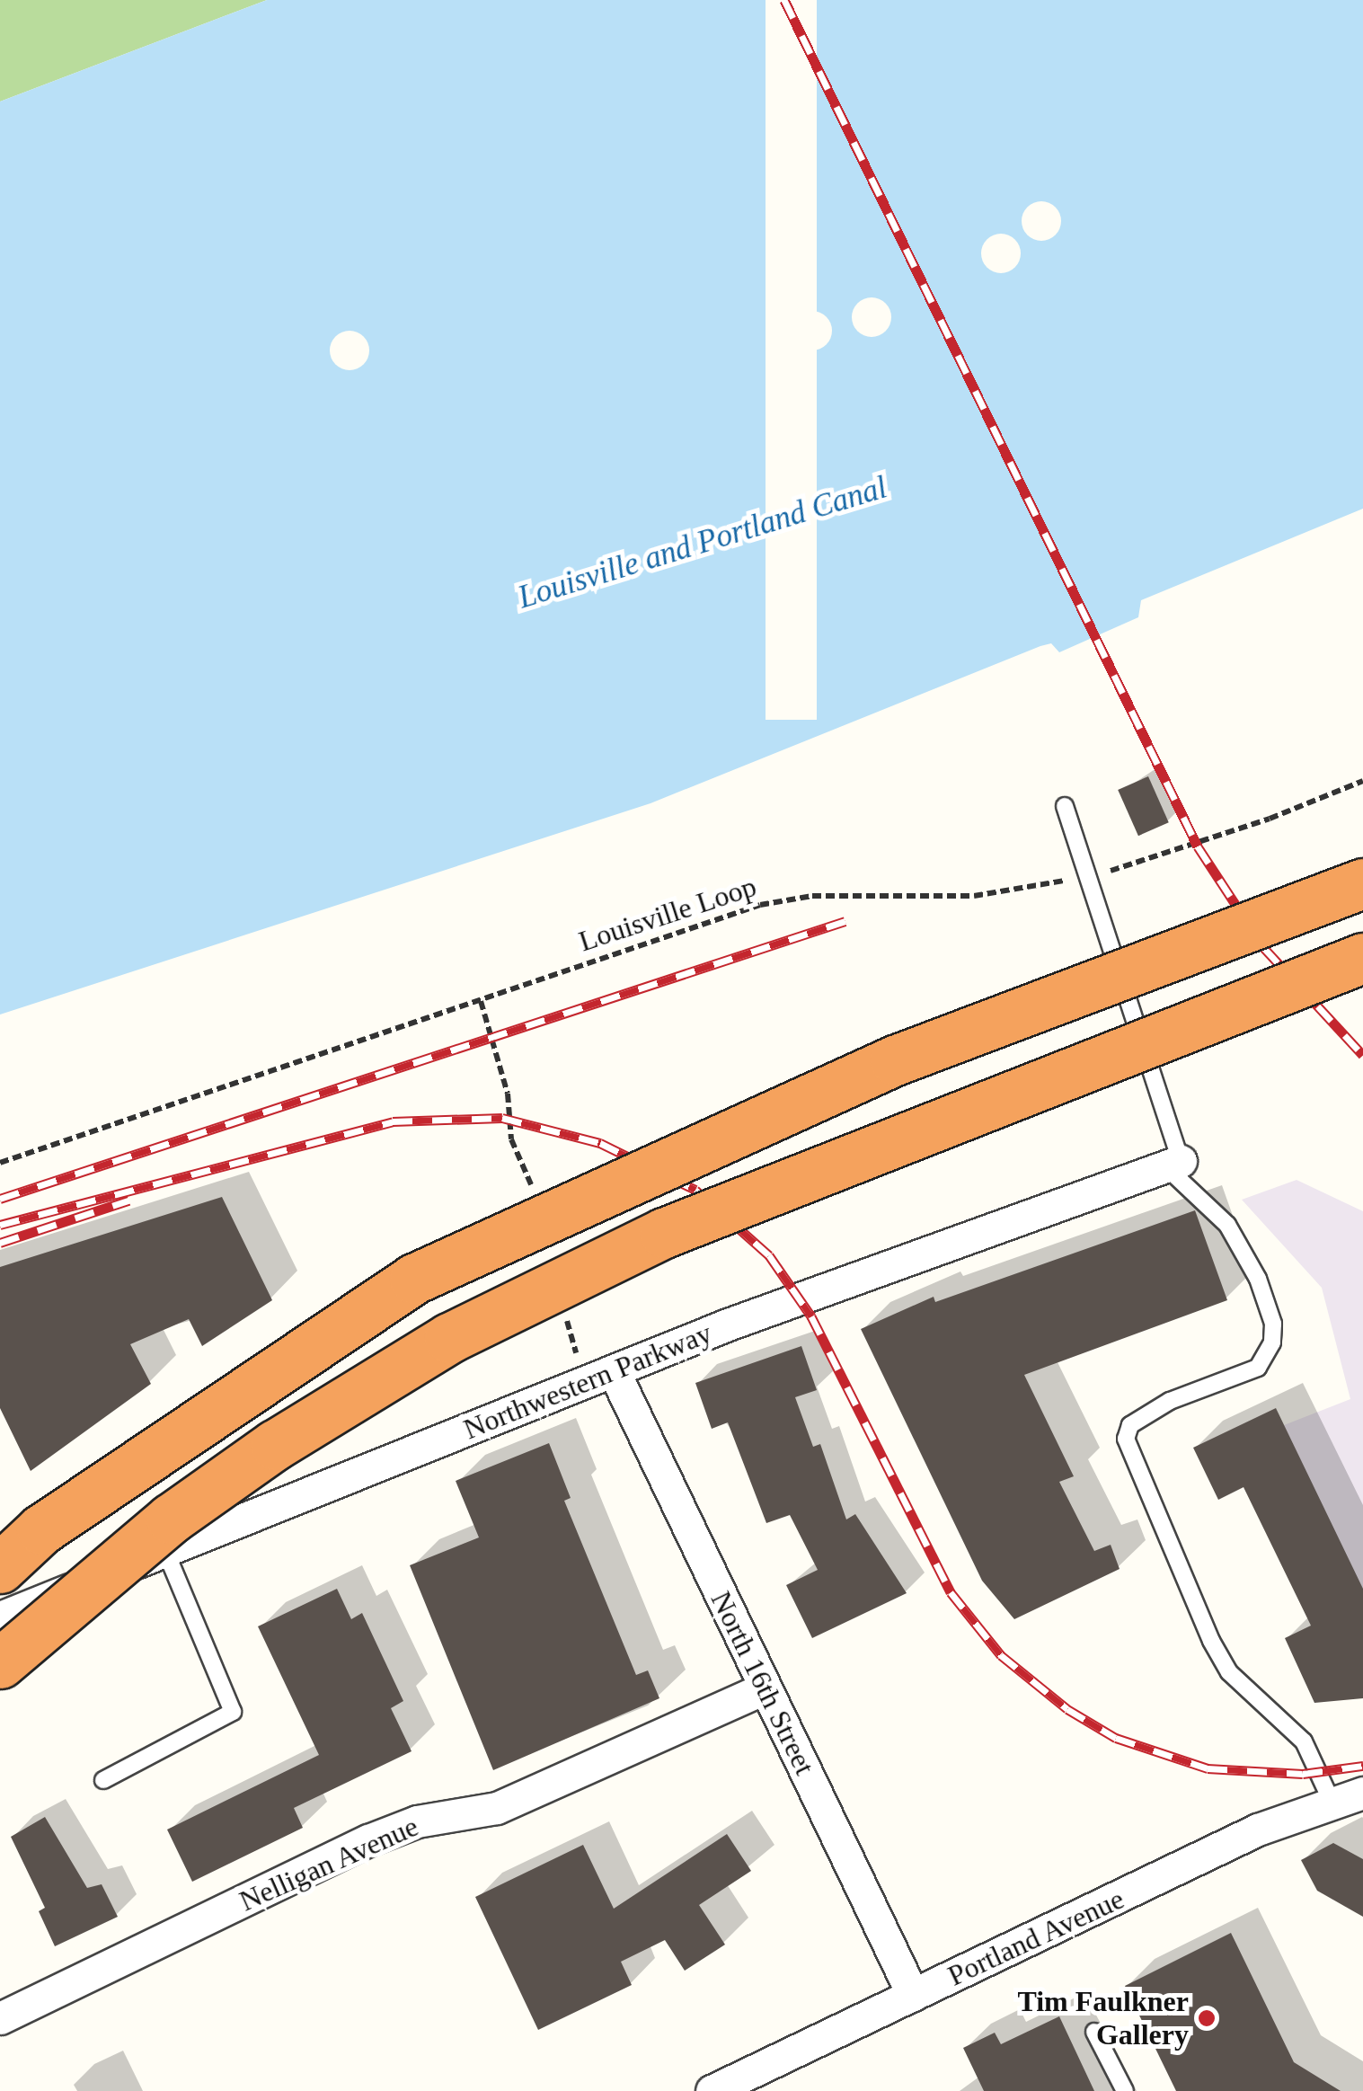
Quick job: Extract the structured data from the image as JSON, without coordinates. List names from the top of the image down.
{
  "streets": {
    "street": [
      "Northwestern Parkway",
      "North 16th Street",
      "Nelligan Avenue",
      "Portland Avenue"
    ],
    "path": ["Louisville Loop"]
  },
  "crossings": [
    ["Northwestern Parkway", "North 16th Street"],
    ["North 16th Street", "Nelligan Avenue"],
    ["North 16th Street", "Portland Avenue"]
  ],
  "water": ["Louisville and Portland Canal"],
  "places": ["Tim Faulkner Gallery"]
}
